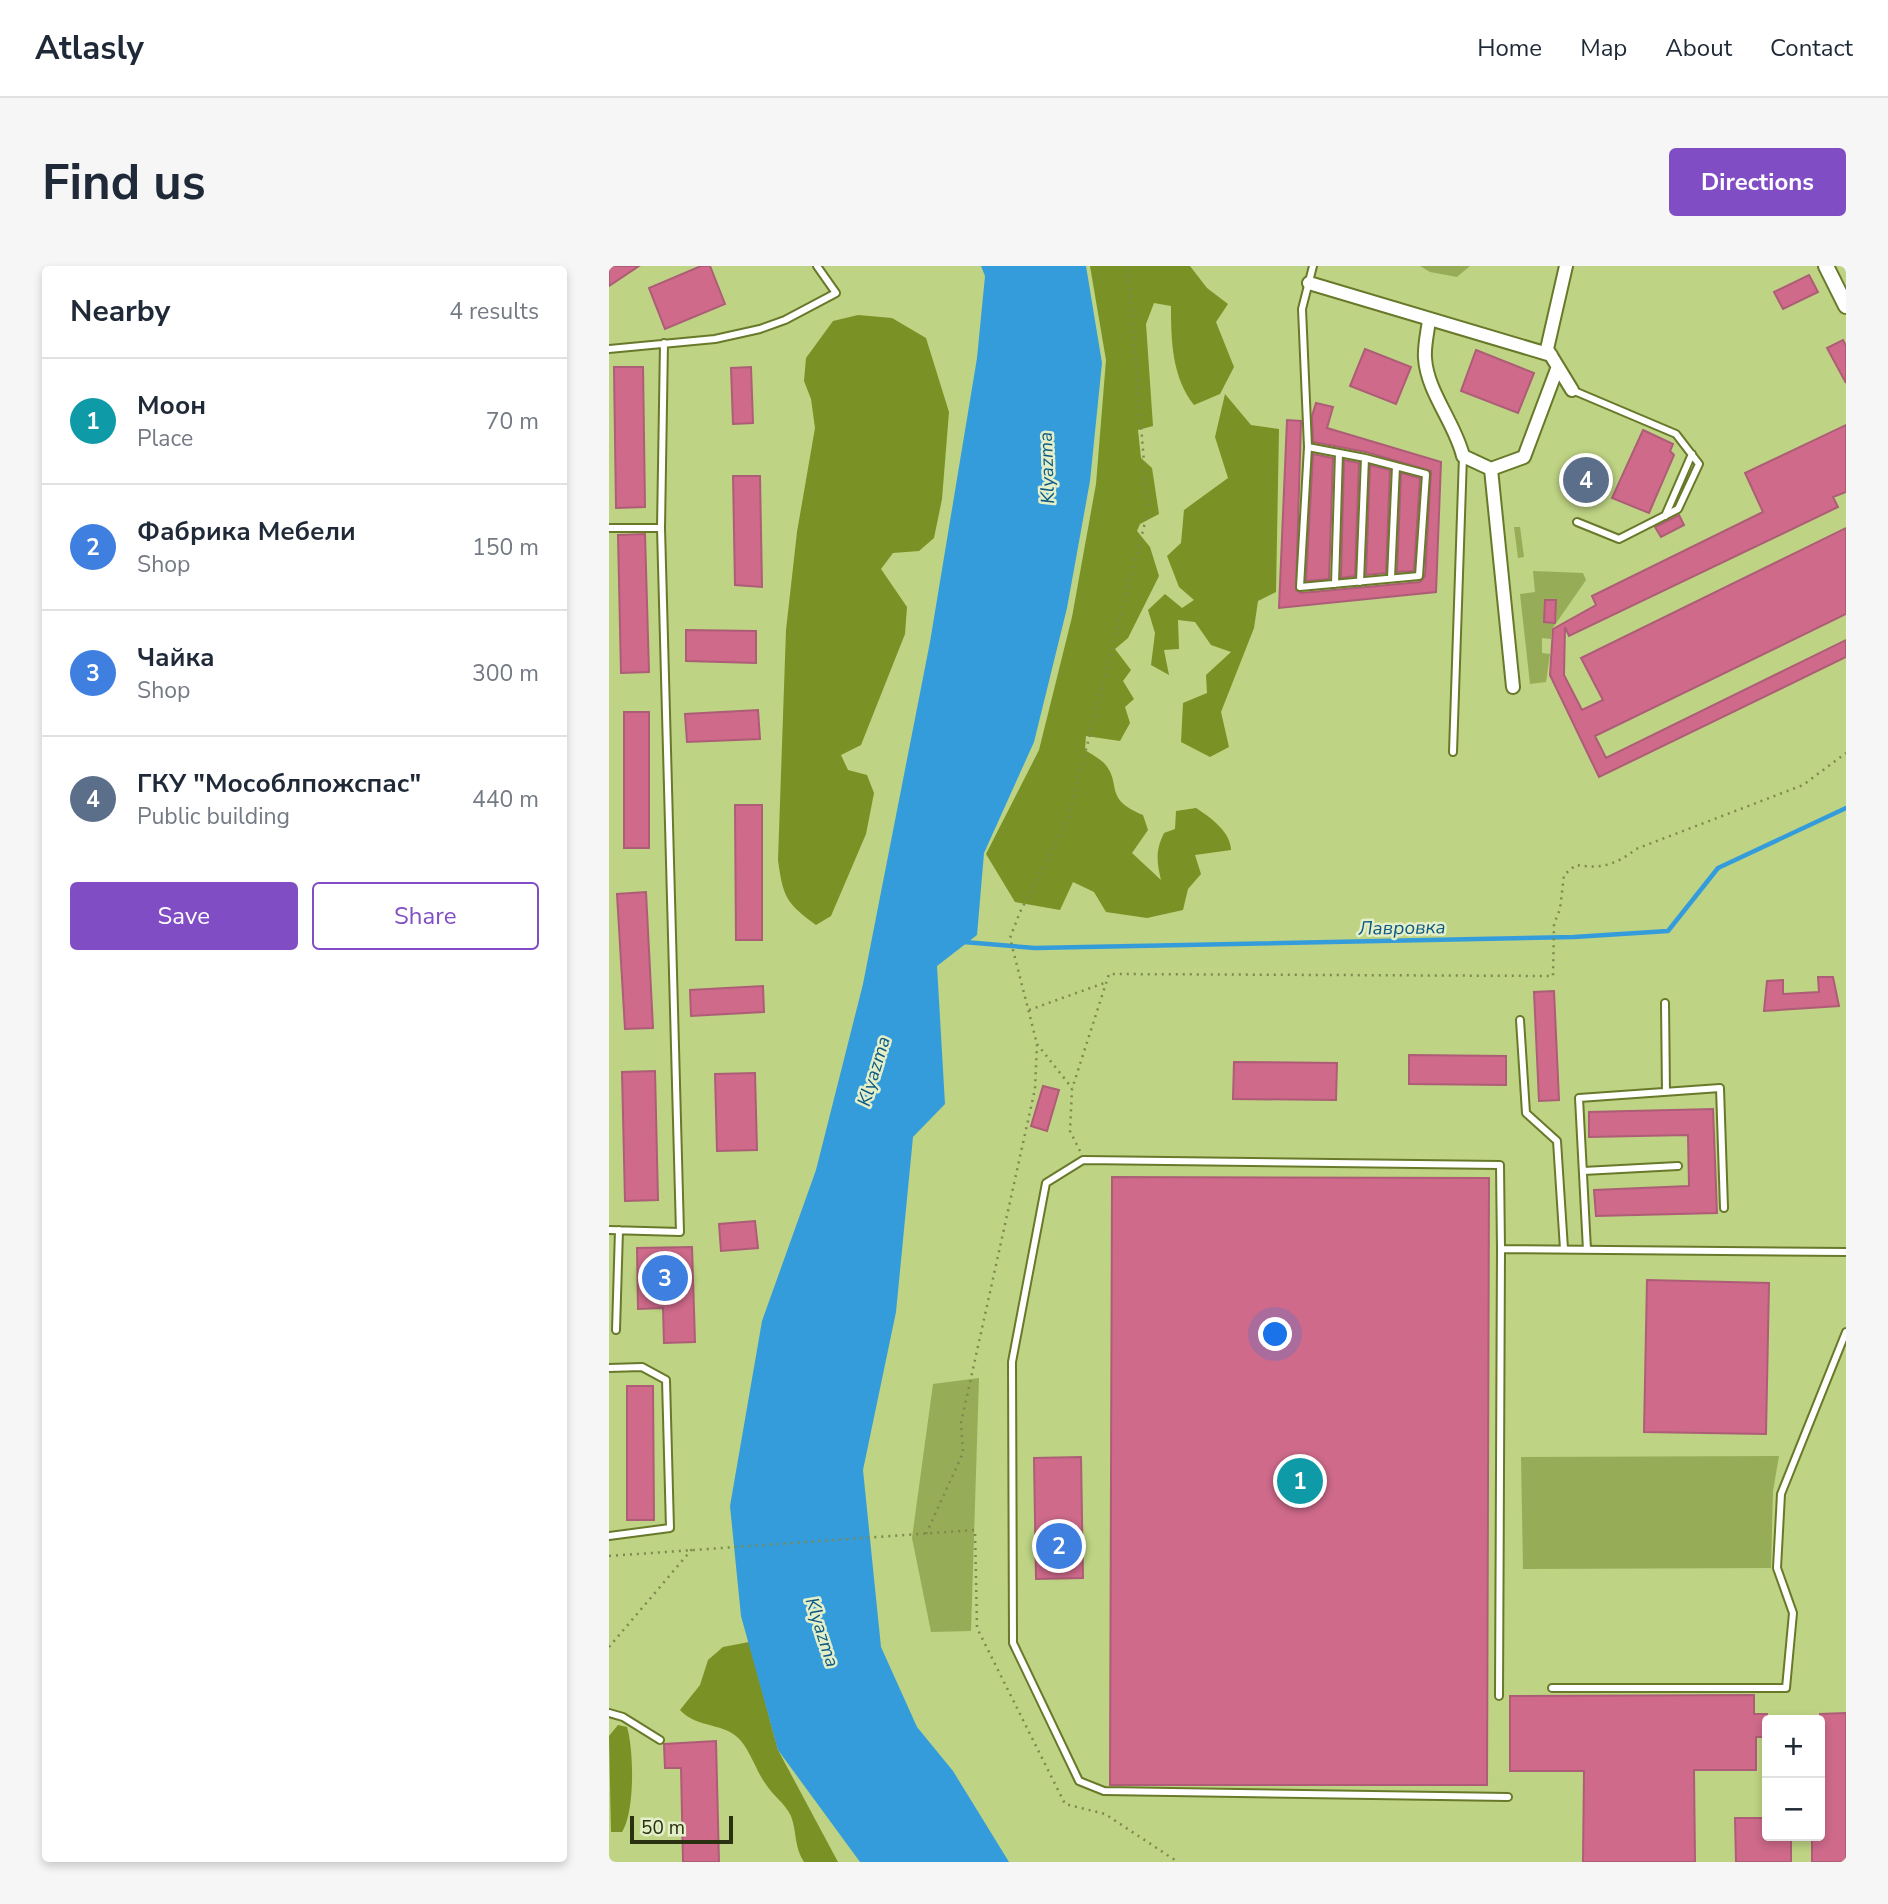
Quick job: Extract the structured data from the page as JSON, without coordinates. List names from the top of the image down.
{
  "water": ["Klyazma", "Лавровка"],
  "scale_bar": "50 m",
  "page": {
    "header": "Atlasly",
    "nav": [
      "Home",
      "Map",
      "About",
      "Contact"
    ],
    "buttons": [
      "Directions",
      ["Save", "Share"]
    ],
    "title": "Find us",
    "heading": ["Nearby", "4 results"],
    "list": [
      {
        "mark": "1",
        "name": "Моон",
        "note": "Place",
        "value": "70 m"
      },
      {
        "mark": "2",
        "name": "Фабрика Мебели",
        "note": "Shop",
        "value": "150 m"
      },
      {
        "mark": "3",
        "name": "Чайка",
        "note": "Shop",
        "value": "300 m"
      },
      {
        "mark": "4",
        "name": "ГКУ \"Мособлпожспас\"",
        "note": "Public building",
        "value": "440 m"
      }
    ],
    "pins": [
      "4",
      "3",
      "1",
      "2"
    ],
    "map_buttons": ["+", "−"],
    "scale": "50 m"
  }
}
